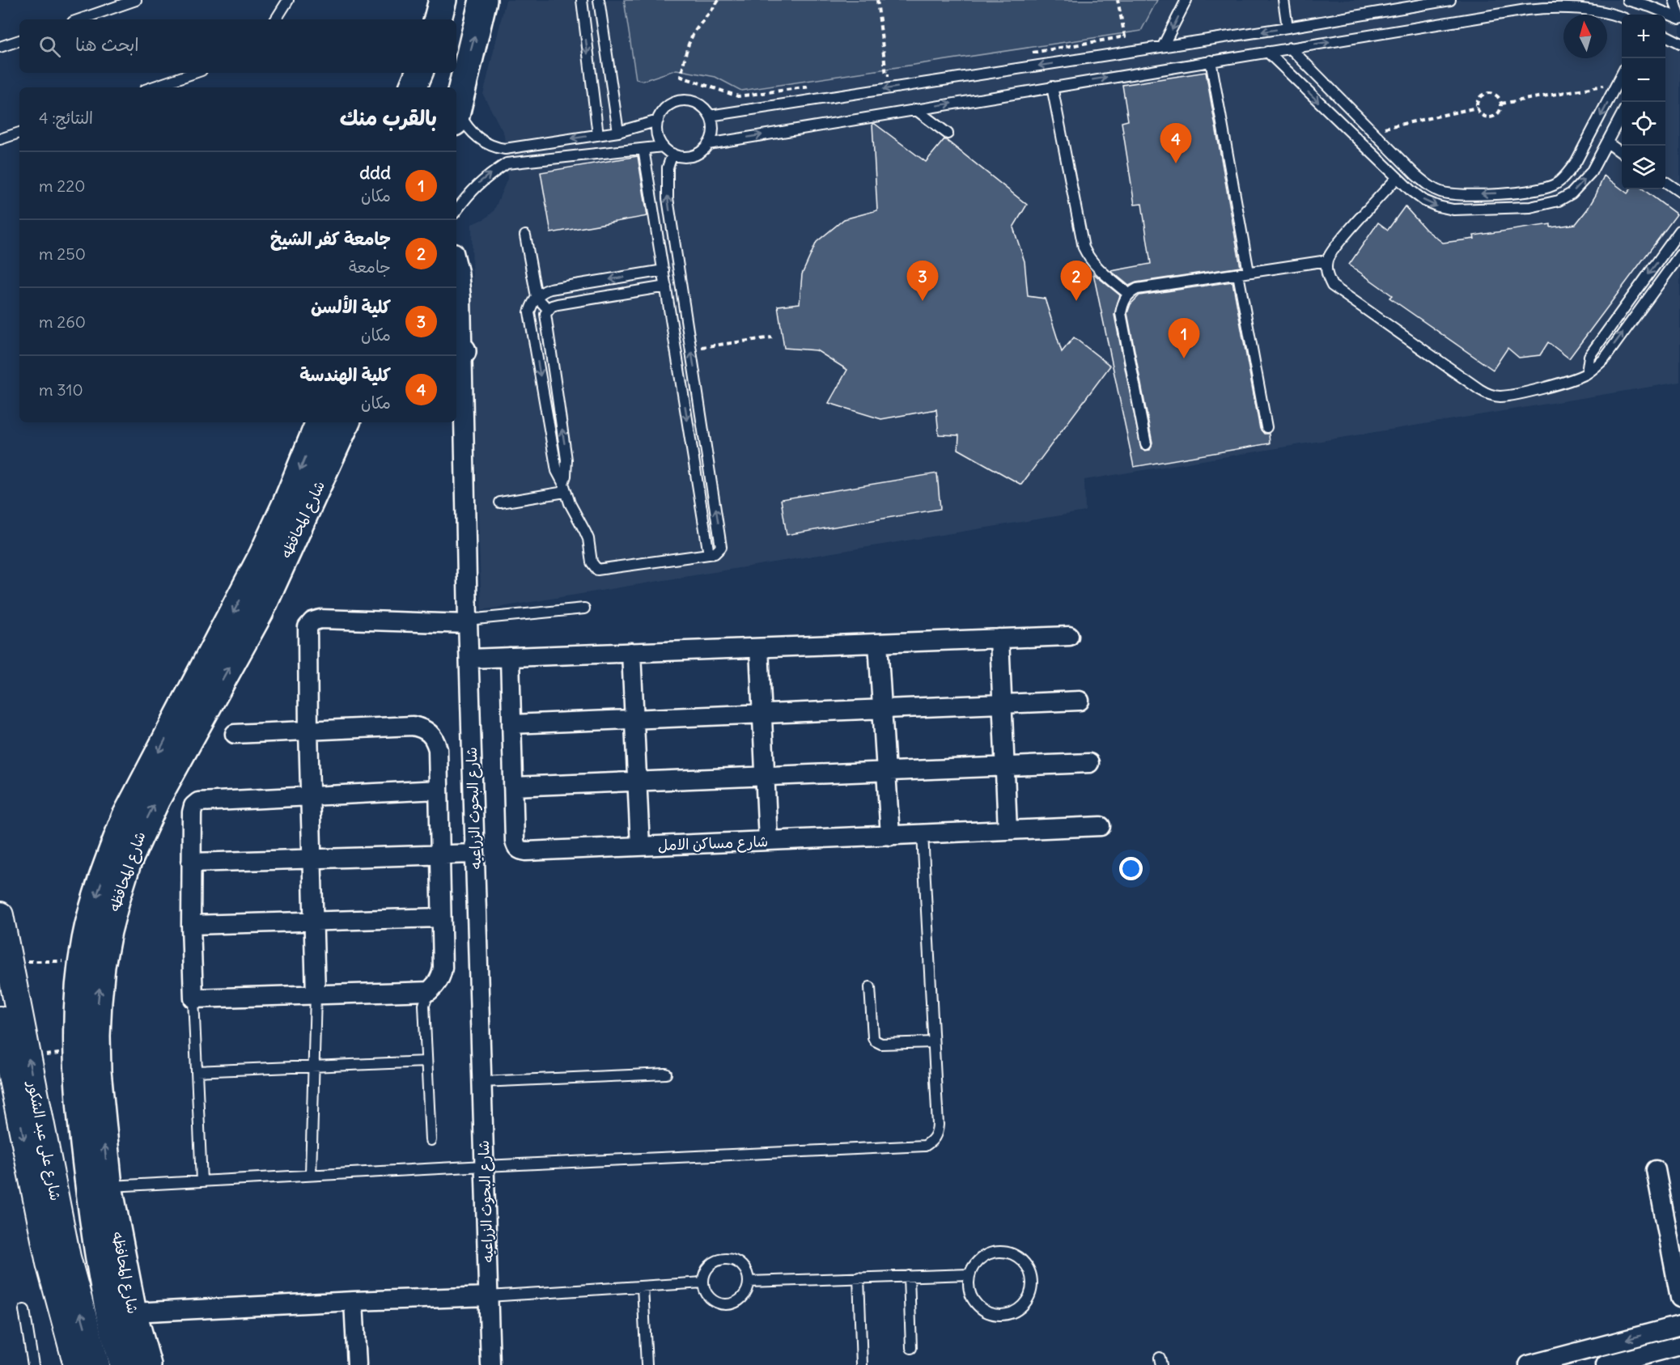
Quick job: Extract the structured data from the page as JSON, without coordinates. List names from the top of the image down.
{
  "streets": {
    "main road": ["شارع المحافظه", "شارع على عبد الشكور"],
    "street": ["شارع البحوث الزراعيه", "شارع مساكن الامل"]
  },
  "north": "top",
  "page": {
    "map_buttons": ["+", "−"],
    "search": "ابحث هنا",
    "heading": ["بالقرب منك", "النتائج: 4"],
    "pins": [
      "4",
      "2",
      "3",
      "1"
    ],
    "list": [
      {
        "mark": "1",
        "name": "ddd",
        "note": "مكان",
        "value": "220 m"
      },
      {
        "mark": "2",
        "name": "جامعة كفر الشيخ",
        "note": "جامعة",
        "value": "250 m"
      },
      {
        "mark": "3",
        "name": "كلية الألسن",
        "note": "مكان",
        "value": "260 m"
      },
      {
        "mark": "4",
        "name": "كلية الهندسة",
        "note": "مكان",
        "value": "310 m"
      }
    ]
  }
}
